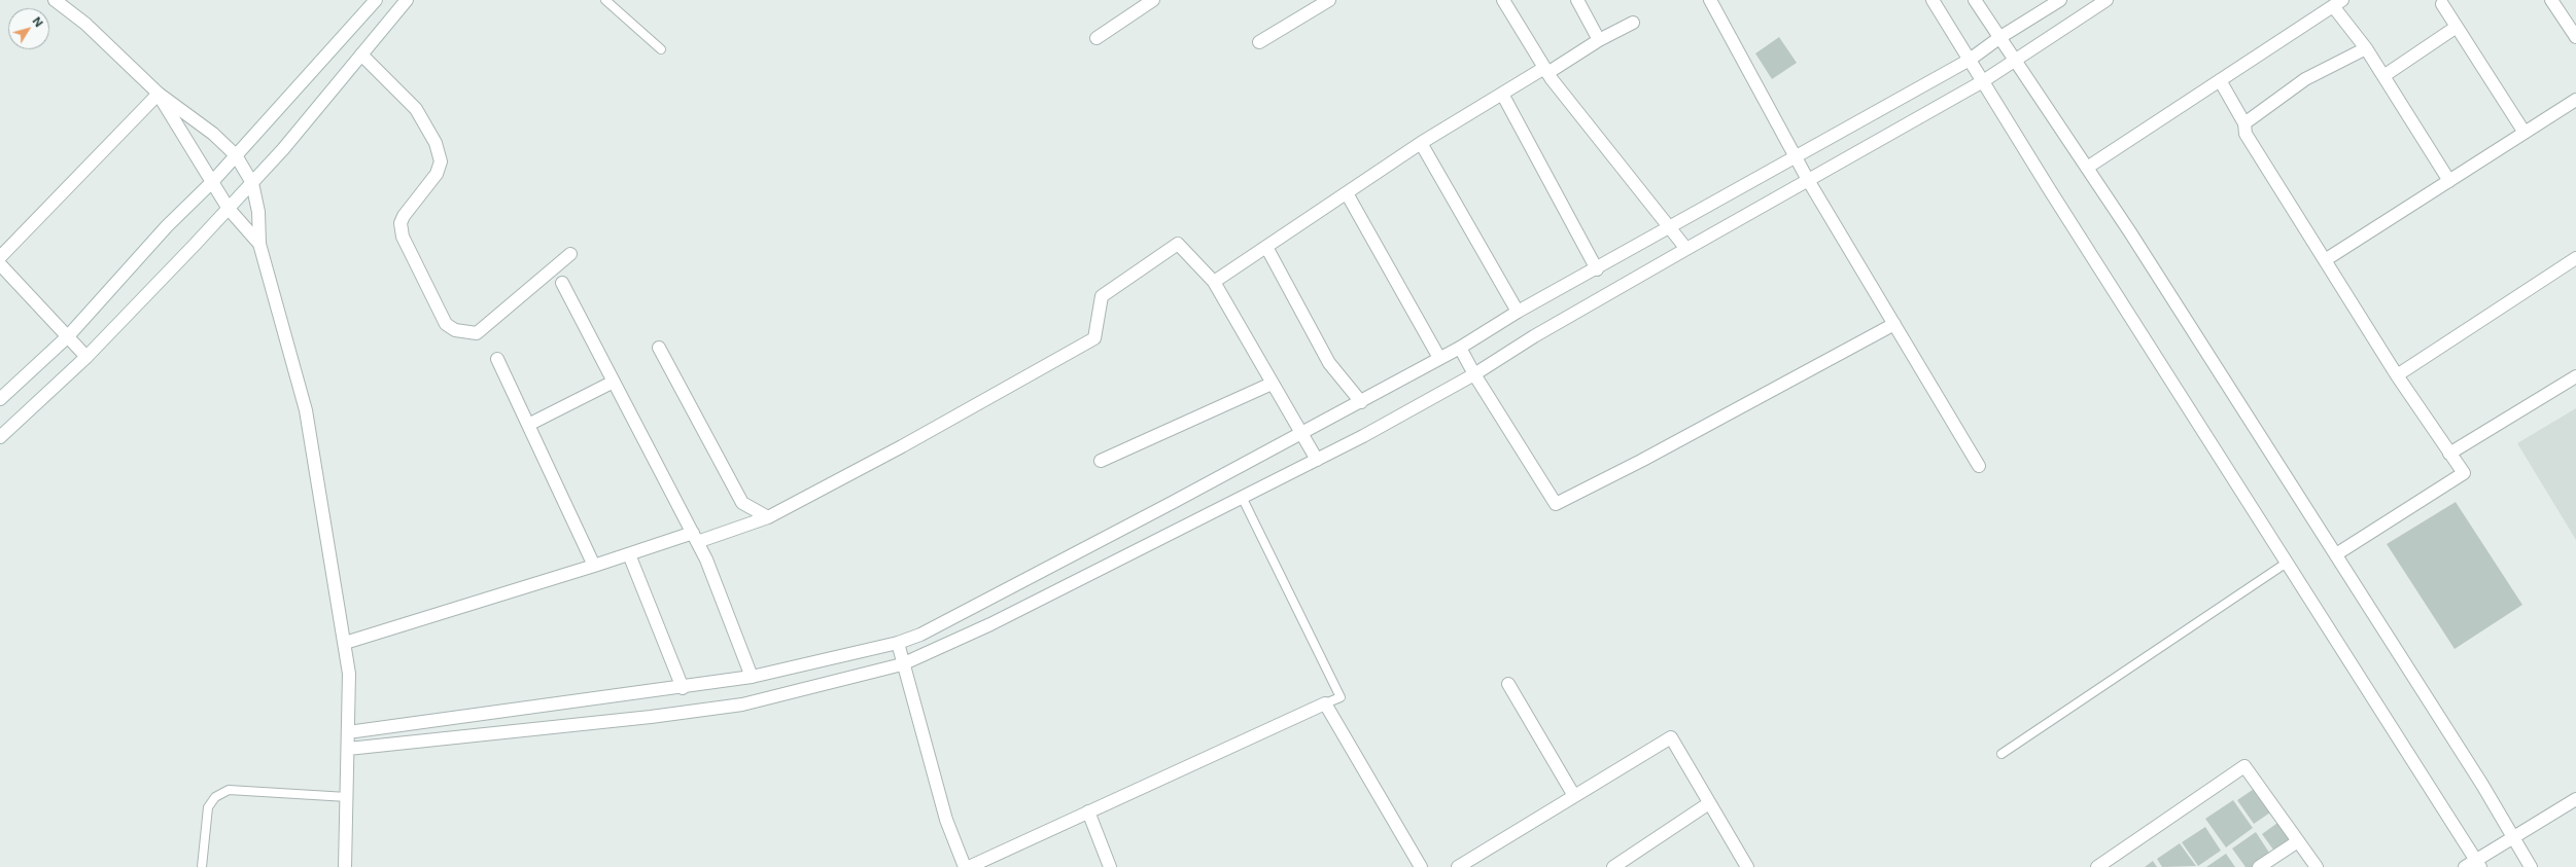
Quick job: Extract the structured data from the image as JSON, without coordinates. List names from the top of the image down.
{
  "north": "top right"
}
